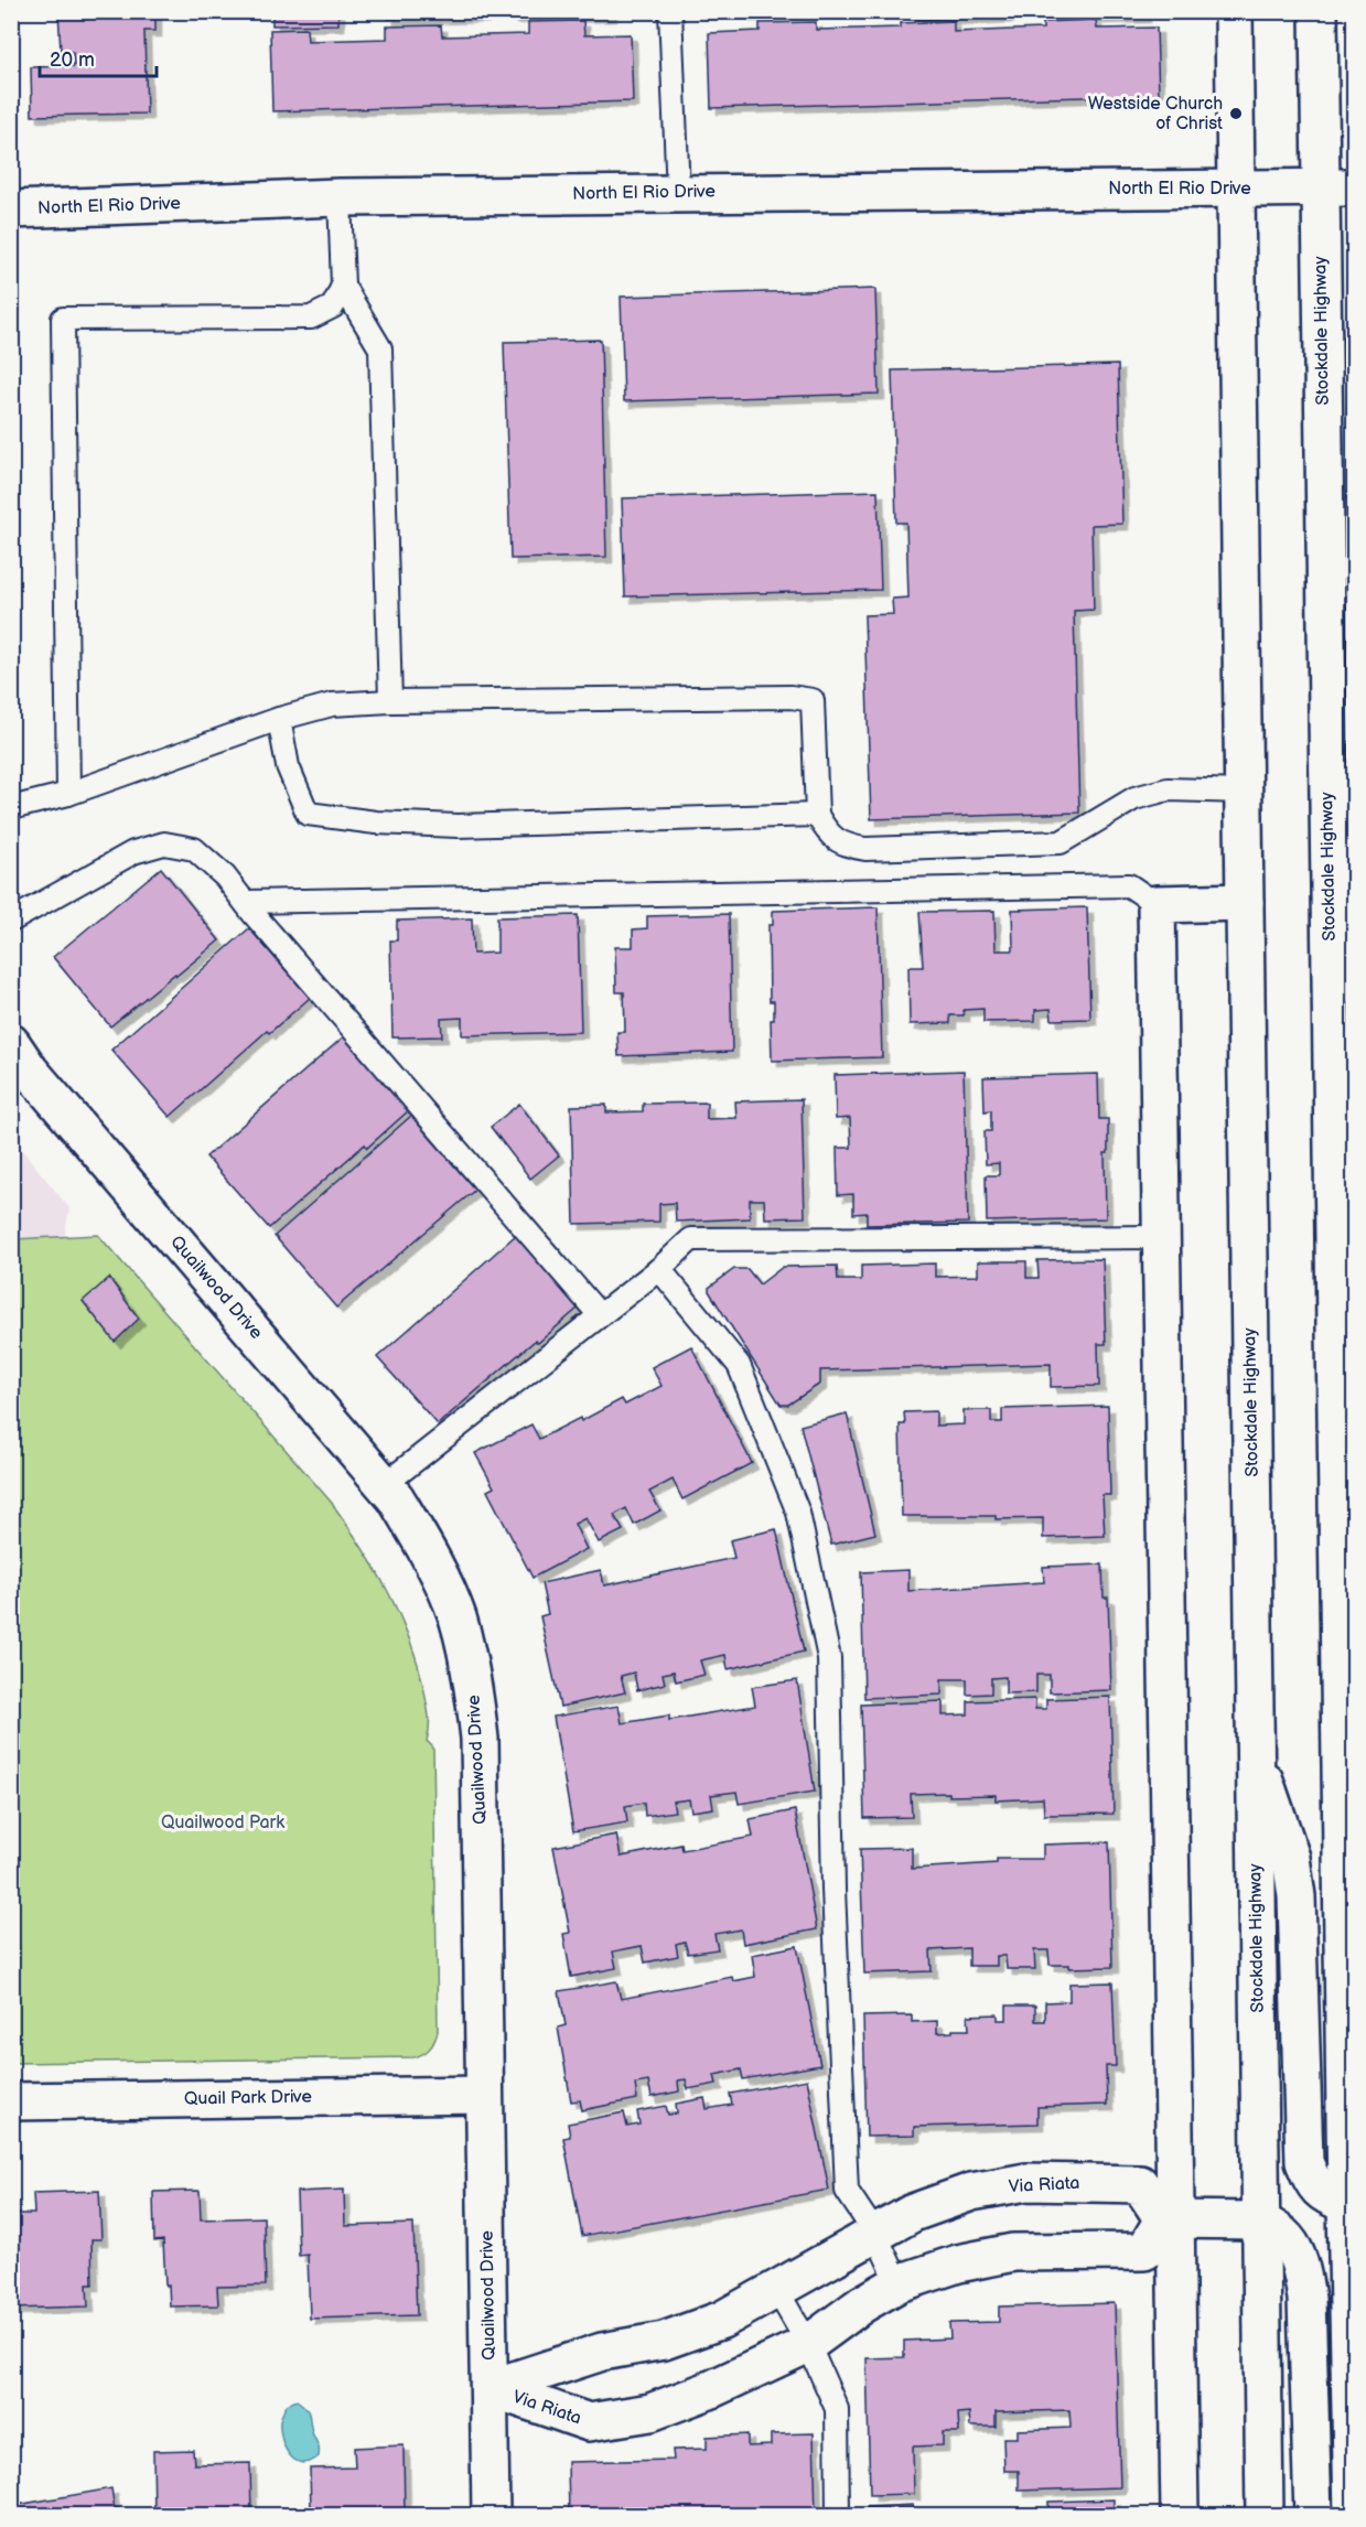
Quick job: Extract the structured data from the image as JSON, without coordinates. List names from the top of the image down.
{
  "streets": {
    "street": [
      "North El Rio Drive",
      "Stockdale Highway",
      "Quailwood Drive",
      "Quail Park Drive",
      "Via Riata"
    ]
  },
  "crossings": [
    ["North El Rio Drive", "Stockdale Highway"],
    ["Quailwood Drive", "Quail Park Drive"],
    ["Quailwood Drive", "Via Riata"]
  ],
  "parks": ["Quailwood Park"],
  "places": ["Westside Church of Christ"],
  "scale_bar": "20 m"
}
